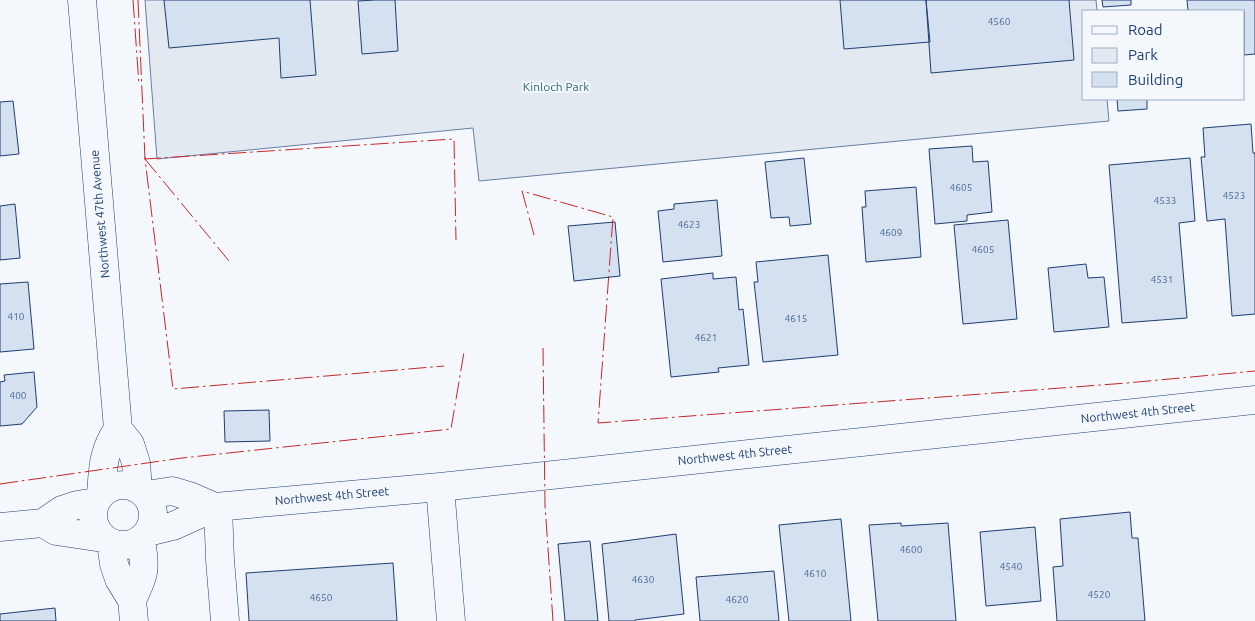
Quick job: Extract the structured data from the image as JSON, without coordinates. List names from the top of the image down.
{
  "streets": {
    "street": ["Northwest 47th Avenue", "Northwest 4th Street"]
  },
  "crossings": [
    ["Northwest 47th Avenue", "Northwest 4th Street"]
  ],
  "parks": ["Kinloch Park"],
  "house_numbers": [
    "4560",
    "4605",
    "4523",
    "4533",
    "4623",
    "4609",
    "4605",
    "4531",
    "410",
    "4615",
    "4621",
    "400",
    "4600",
    "4540",
    "4610",
    "4630",
    "4520",
    "4650",
    "4620"
  ],
  "legend": ["Road", "Park", "Building"]
}
